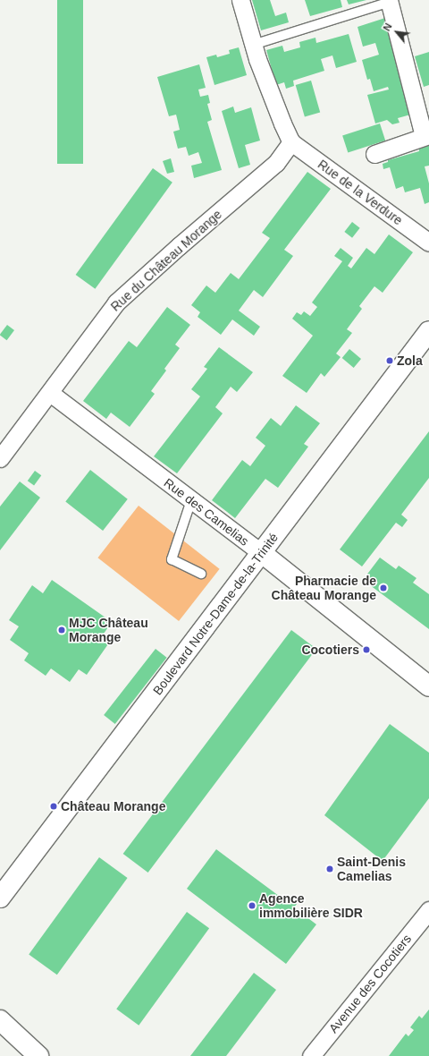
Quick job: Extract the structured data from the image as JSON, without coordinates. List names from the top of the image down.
{
  "streets": {
    "street": [
      "Rue de la Verdure",
      "Rue du Château Morange",
      "Rue des Camelias",
      "Boulevard Notre-Dame-de-la-Trinité",
      "Avenue des Cocotiers"
    ]
  },
  "crossings": [
    ["Rue de la Verdure", "Rue du Château Morange"],
    ["Rue du Château Morange", "Rue des Camelias"],
    ["Rue des Camelias", "Boulevard Notre-Dame-de-la-Trinité"]
  ],
  "places": [
    "Zola",
    "Pharmacie de Château Morange",
    "MJC Château Morange",
    "Cocotiers",
    "Château Morange",
    "Saint-Denis Camelias",
    "Agence immobilière SIDR"
  ],
  "north": "top left"
}
